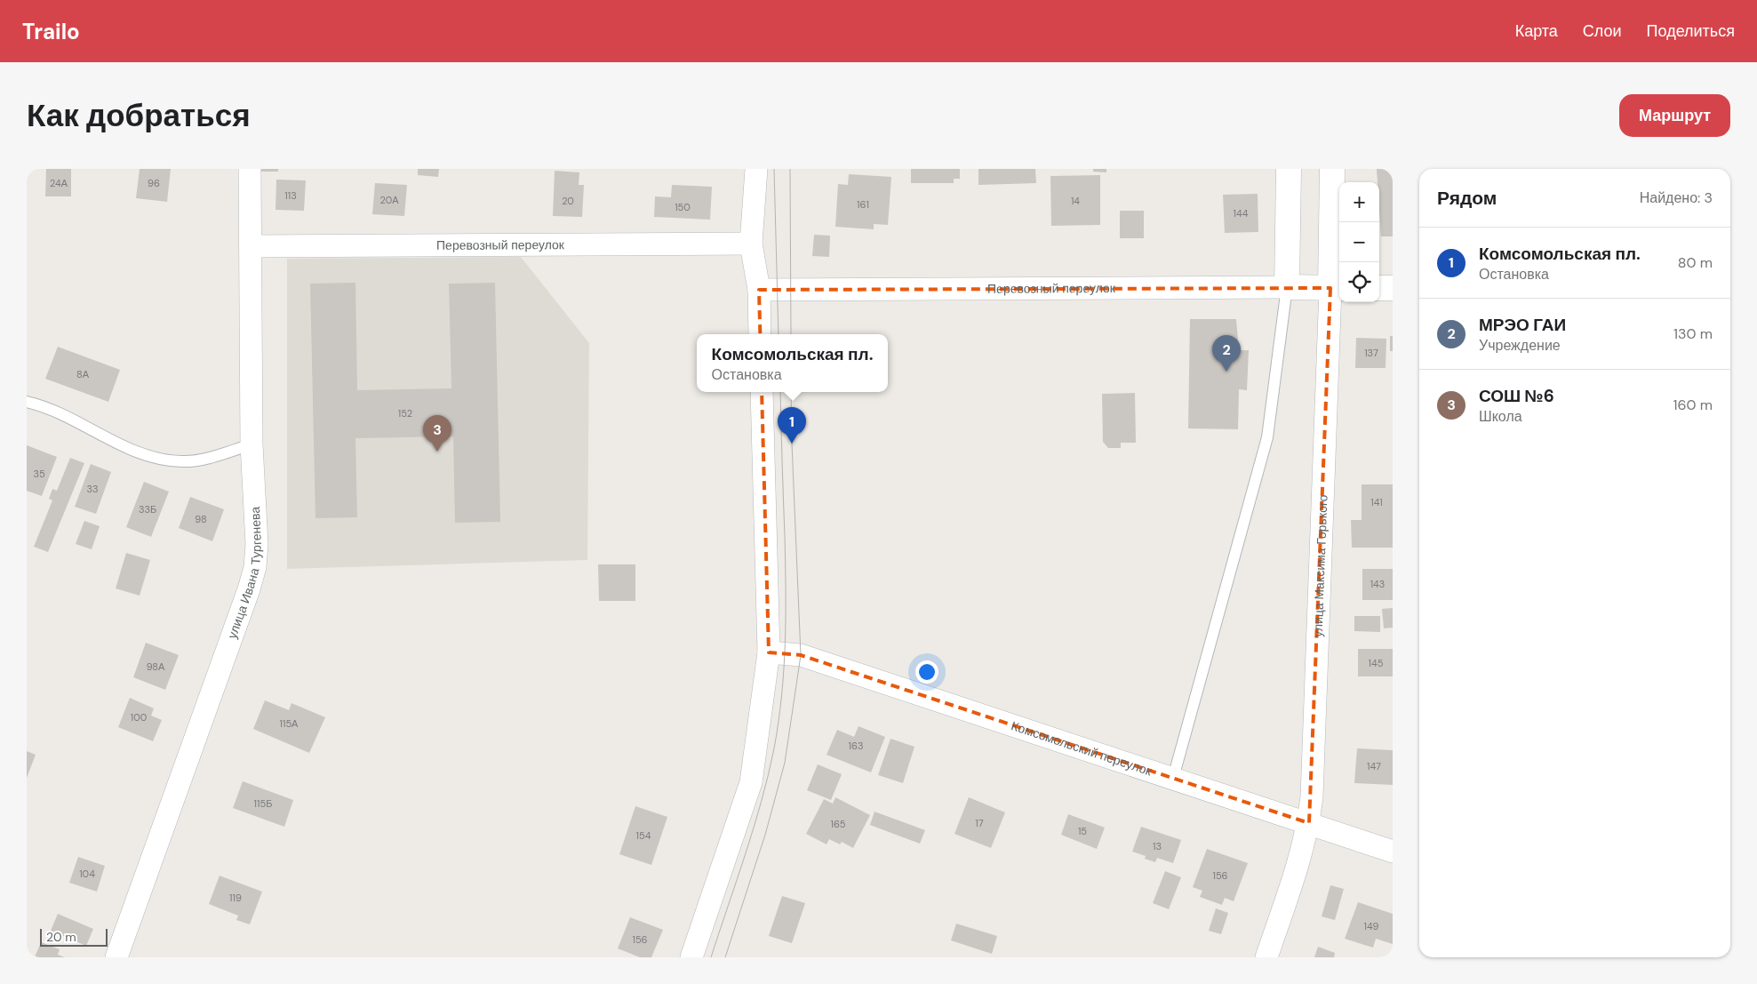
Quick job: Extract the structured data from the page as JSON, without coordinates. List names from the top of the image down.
{
  "streets": {
    "street": [
      "Перевозный переулок",
      "улица Максима Горького",
      "улица Ивана Тургенева",
      "Комсомольский переулок"
    ]
  },
  "crossings": [
    ["Перевозный переулок", "улица Максима Горького"],
    ["Перевозный переулок", "улица Ивана Тургенева"],
    ["улица Максима Горького", "Комсомольский переулок"]
  ],
  "house_numbers": [
    "24А",
    "96",
    "113",
    "20А",
    "20",
    "14",
    "161",
    "150",
    "144",
    "137",
    "8А",
    "152",
    "35",
    "33",
    "141",
    "33Б",
    "98",
    "143",
    "145",
    "98А",
    "100",
    "115А",
    "163",
    "147",
    "115Б",
    "17",
    "165",
    "15",
    "154",
    "13",
    "104",
    "156",
    "119",
    "149",
    "156"
  ],
  "scale_bar": "20 m",
  "page": {
    "header": "Trailo",
    "nav": ["Карта", "Слои", "Поделиться"],
    "buttons": "Маршрут",
    "title": "Как добраться",
    "heading": ["Рядом", "Найдено: 3"],
    "map_buttons": ["+", "−"],
    "list": [
      {
        "mark": "1",
        "name": "Комсомольская пл.",
        "note": "Остановка",
        "value": "80 m"
      },
      {
        "mark": "2",
        "name": "МРЭО ГАИ",
        "note": "Учреждение",
        "value": "130 m"
      },
      {
        "mark": "3",
        "name": "СОШ №6",
        "note": "Школа",
        "value": "160 m"
      }
    ],
    "popup": ["Комсомольская пл.", "Остановка"],
    "pins": ["2", "1", "3"],
    "scale": "20 m"
  }
}
